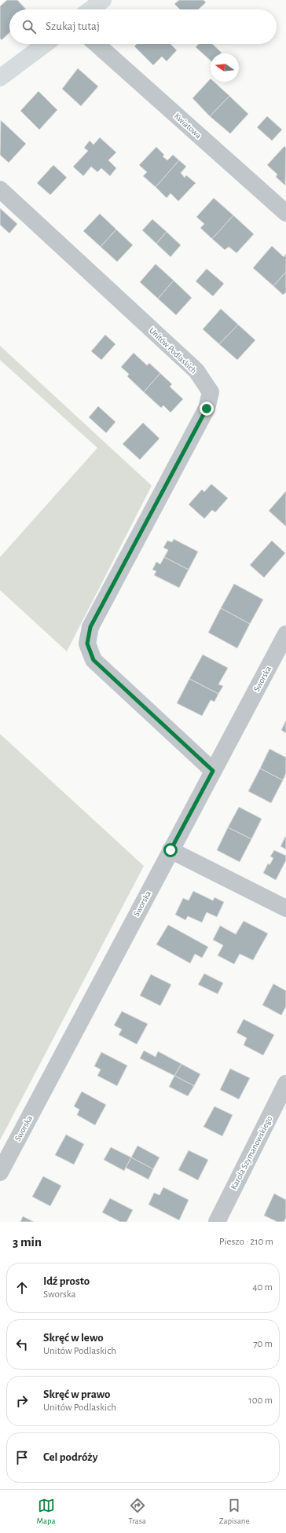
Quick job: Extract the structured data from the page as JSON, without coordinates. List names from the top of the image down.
{
  "streets": {
    "street": [
      "Kwiatowa",
      "Unitów Podlaskich",
      "Sworska",
      "Karola Szymanowskiego"
    ]
  },
  "crossings": [
    ["Unitów Podlaskich", "Sworska"]
  ],
  "north": "left",
  "page": {
    "search": "Szukaj tutaj",
    "heading": ["3 min", "Pieszo · 210 m"],
    "list": [
      ["Idź prosto", "Sworska", "40 m"],
      ["Skręć w lewo", "Unitów Podlaskich", "70 m"],
      ["Skręć w prawo", "Unitów Podlaskich", "100 m"],
      "Cel podróży"
    ],
    "nav": ["Mapa", "Trasa", "Zapisane"]
  }
}
